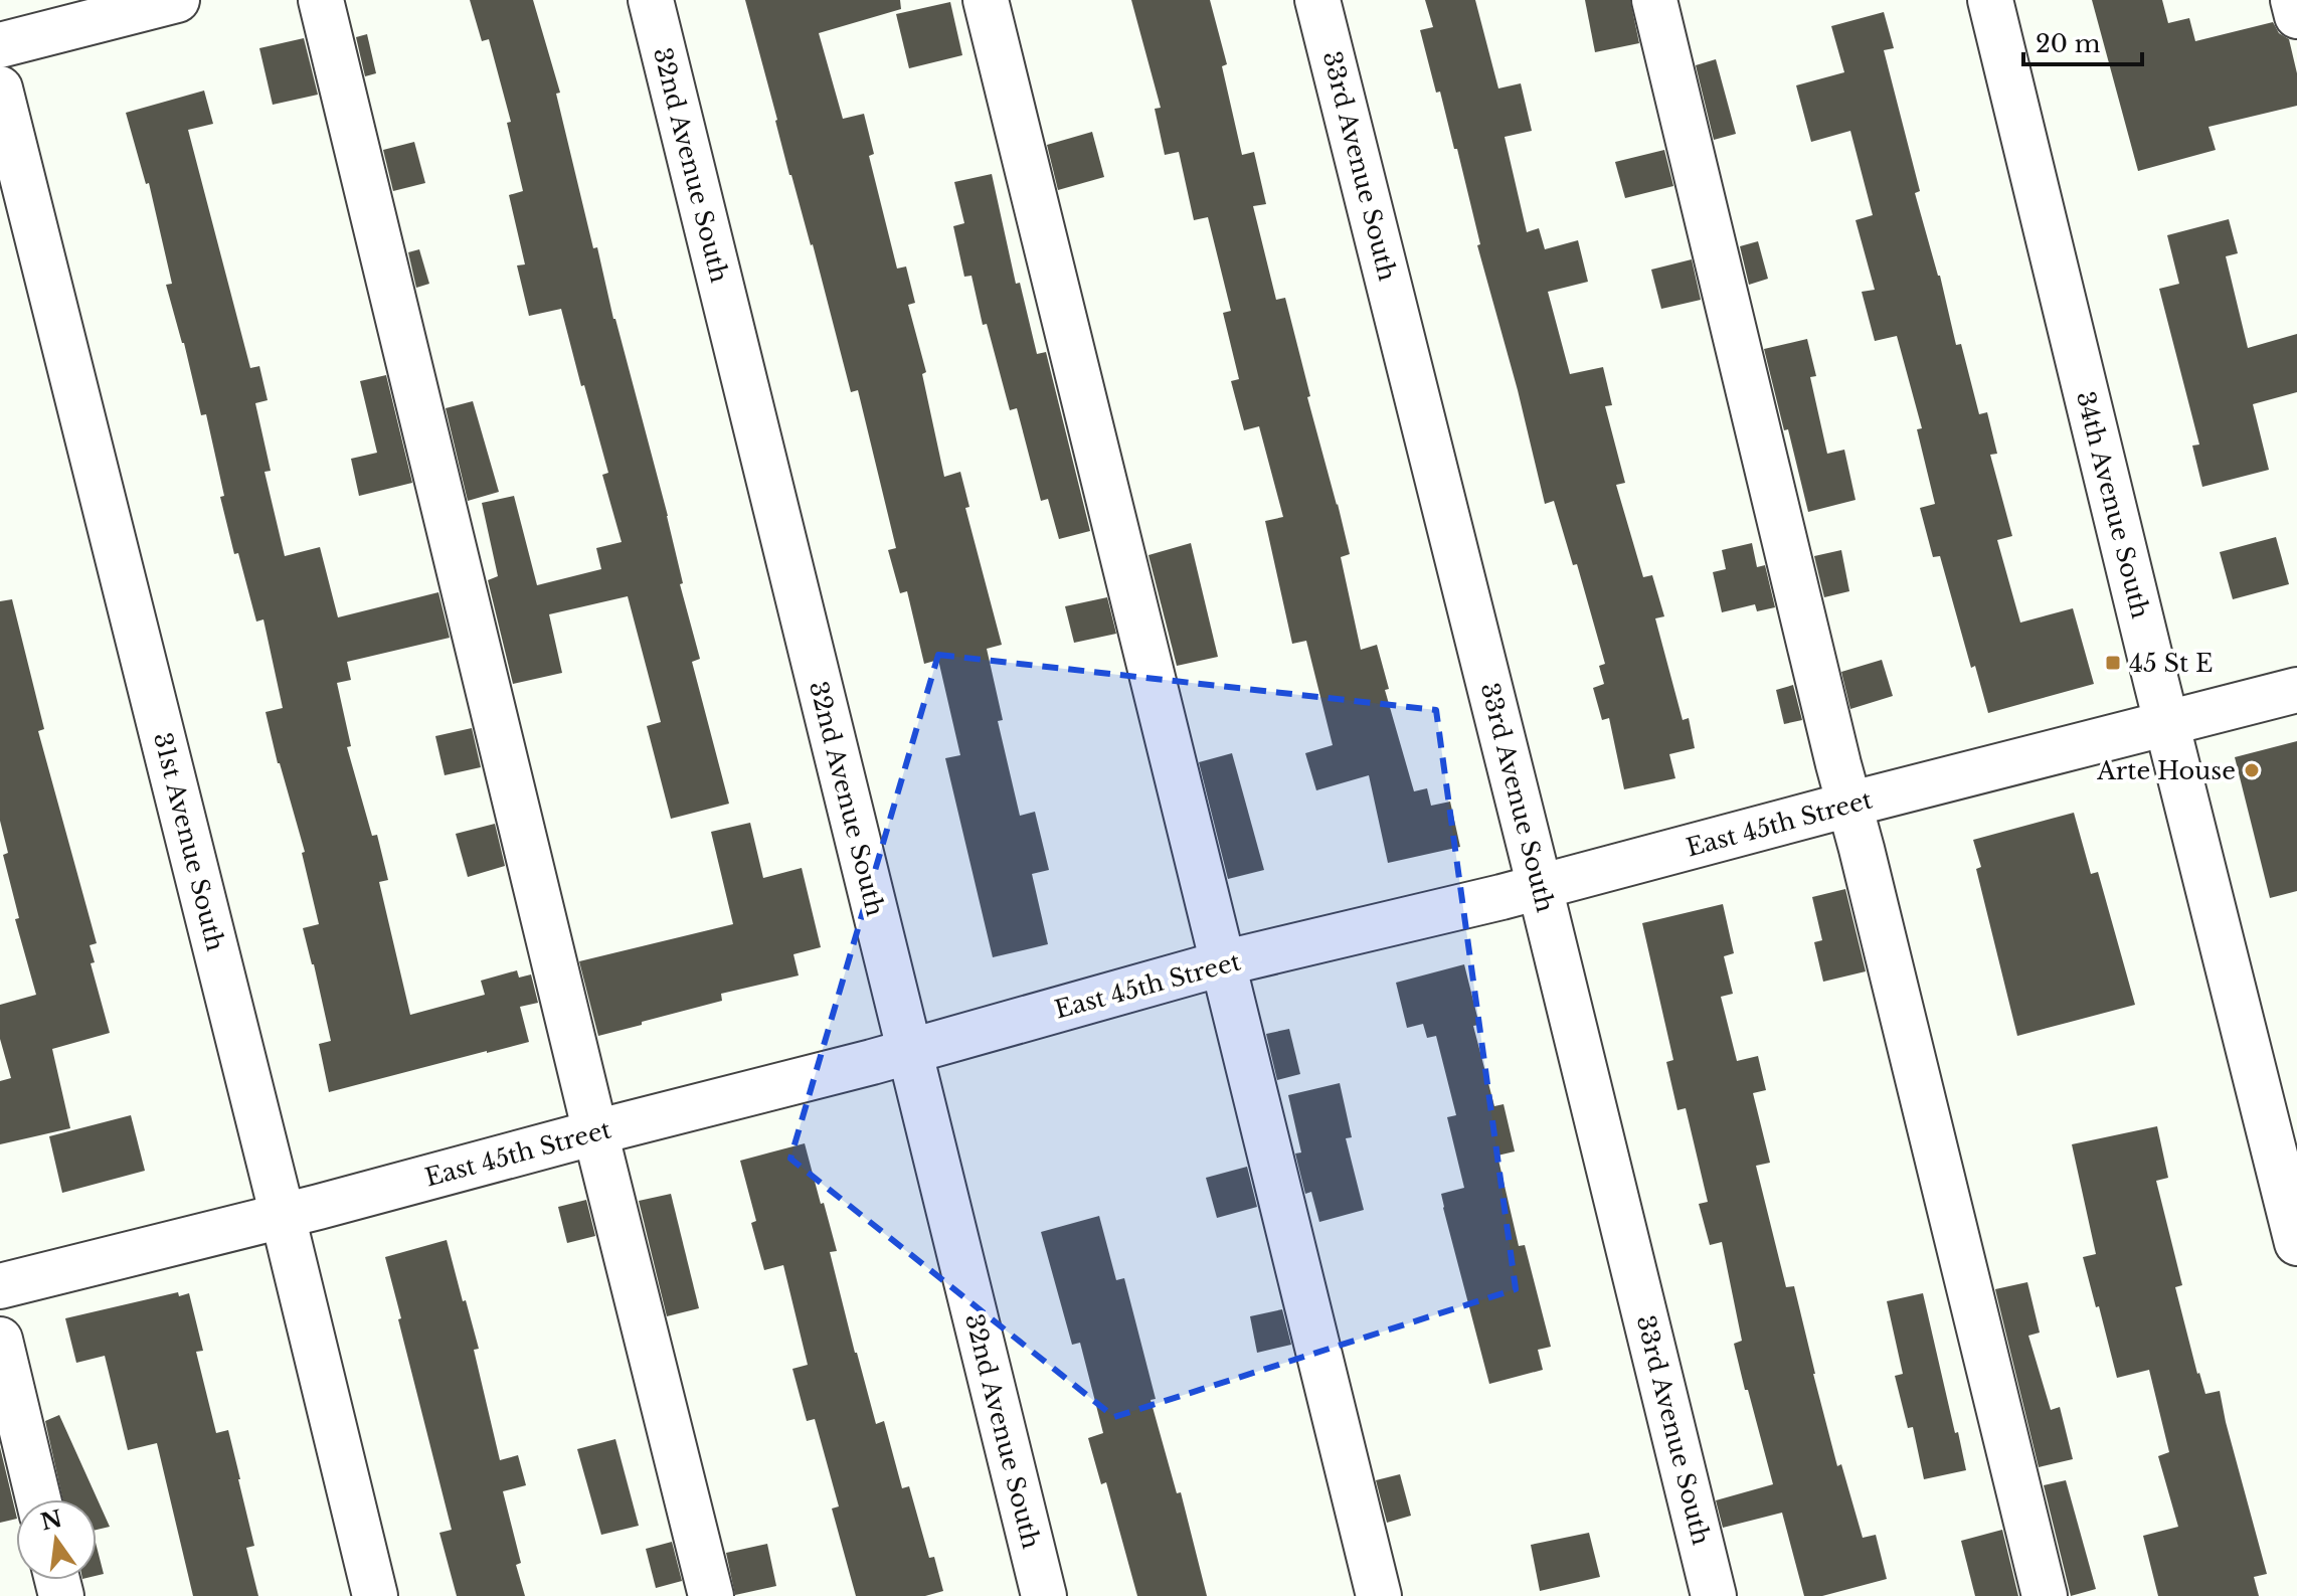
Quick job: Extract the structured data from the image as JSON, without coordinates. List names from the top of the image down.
{
  "streets": {
    "street": [
      "32nd Avenue South",
      "33rd Avenue South",
      "34th Avenue South",
      "East 45th Street",
      "31st Avenue South"
    ]
  },
  "crossings": [
    ["32nd Avenue South", "East 45th Street"],
    ["33rd Avenue South", "East 45th Street"],
    ["34th Avenue South", "East 45th Street"],
    ["East 45th Street", "31st Avenue South"]
  ],
  "places": {
    "transit": ["45 St E"],
    "other": ["Arte House"]
  },
  "scale_bar": "20 m",
  "north": "top"
}
